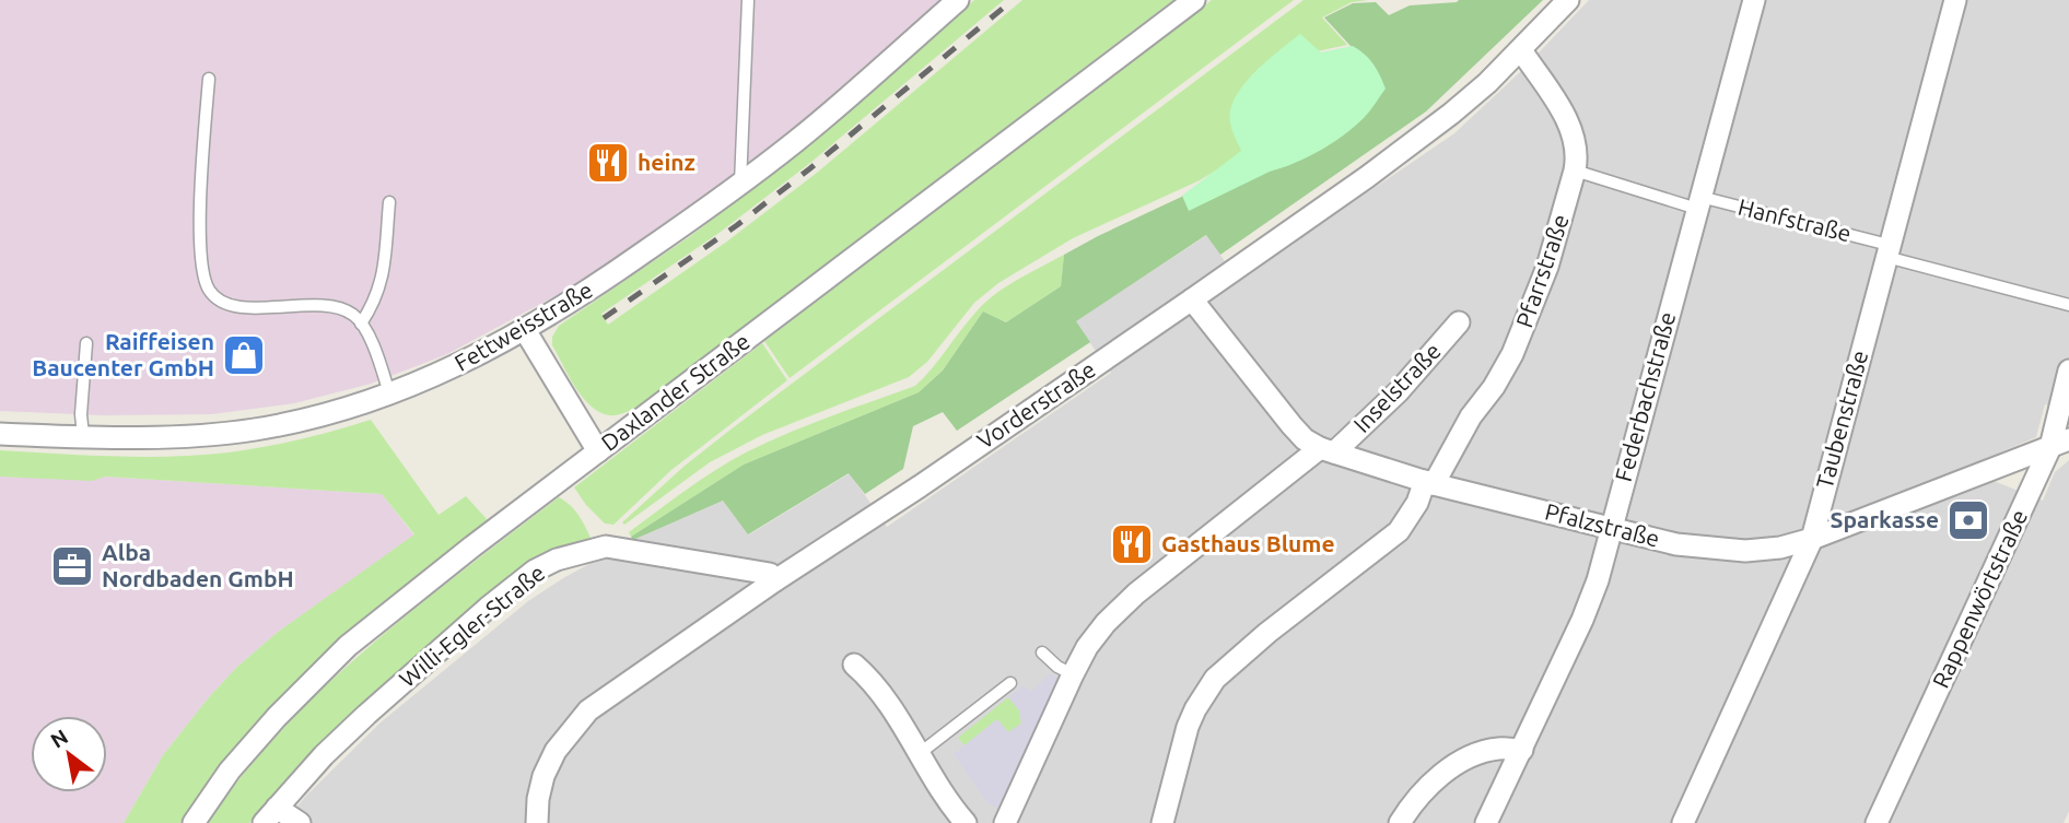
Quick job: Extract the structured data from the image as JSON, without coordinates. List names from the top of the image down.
{
  "streets": {
    "street": [
      "Pfarrstraße",
      "Fettweisstraße",
      "Inselstraße",
      "Daxlander Straße",
      "Federbachstraße",
      "Vorderstraße",
      "Taubenstraße",
      "Pfalzstraße",
      "Rappenwörtstraße",
      "Willi-Egler-Straße"
    ],
    "lane": ["Hanfstraße"]
  },
  "crossings": [
    ["Hanfstraße", "Pfarrstraße"],
    ["Hanfstraße", "Federbachstraße"],
    ["Hanfstraße", "Taubenstraße"],
    ["Pfarrstraße", "Vorderstraße"],
    ["Pfarrstraße", "Pfalzstraße"],
    ["Inselstraße", "Pfalzstraße"],
    ["Federbachstraße", "Pfalzstraße"],
    ["Vorderstraße", "Pfalzstraße"],
    ["Vorderstraße", "Willi-Egler-Straße"],
    ["Taubenstraße", "Pfalzstraße"],
    ["Pfalzstraße", "Rappenwörtstraße"]
  ],
  "places": {
    "restaurant": ["heinz", "Gasthaus Blume"],
    "shop": ["Raiffeisen Baucenter GmbH"],
    "bank": ["Sparkasse"],
    "office": ["Alba Nordbaden GmbH"]
  },
  "north": "top left"
}
